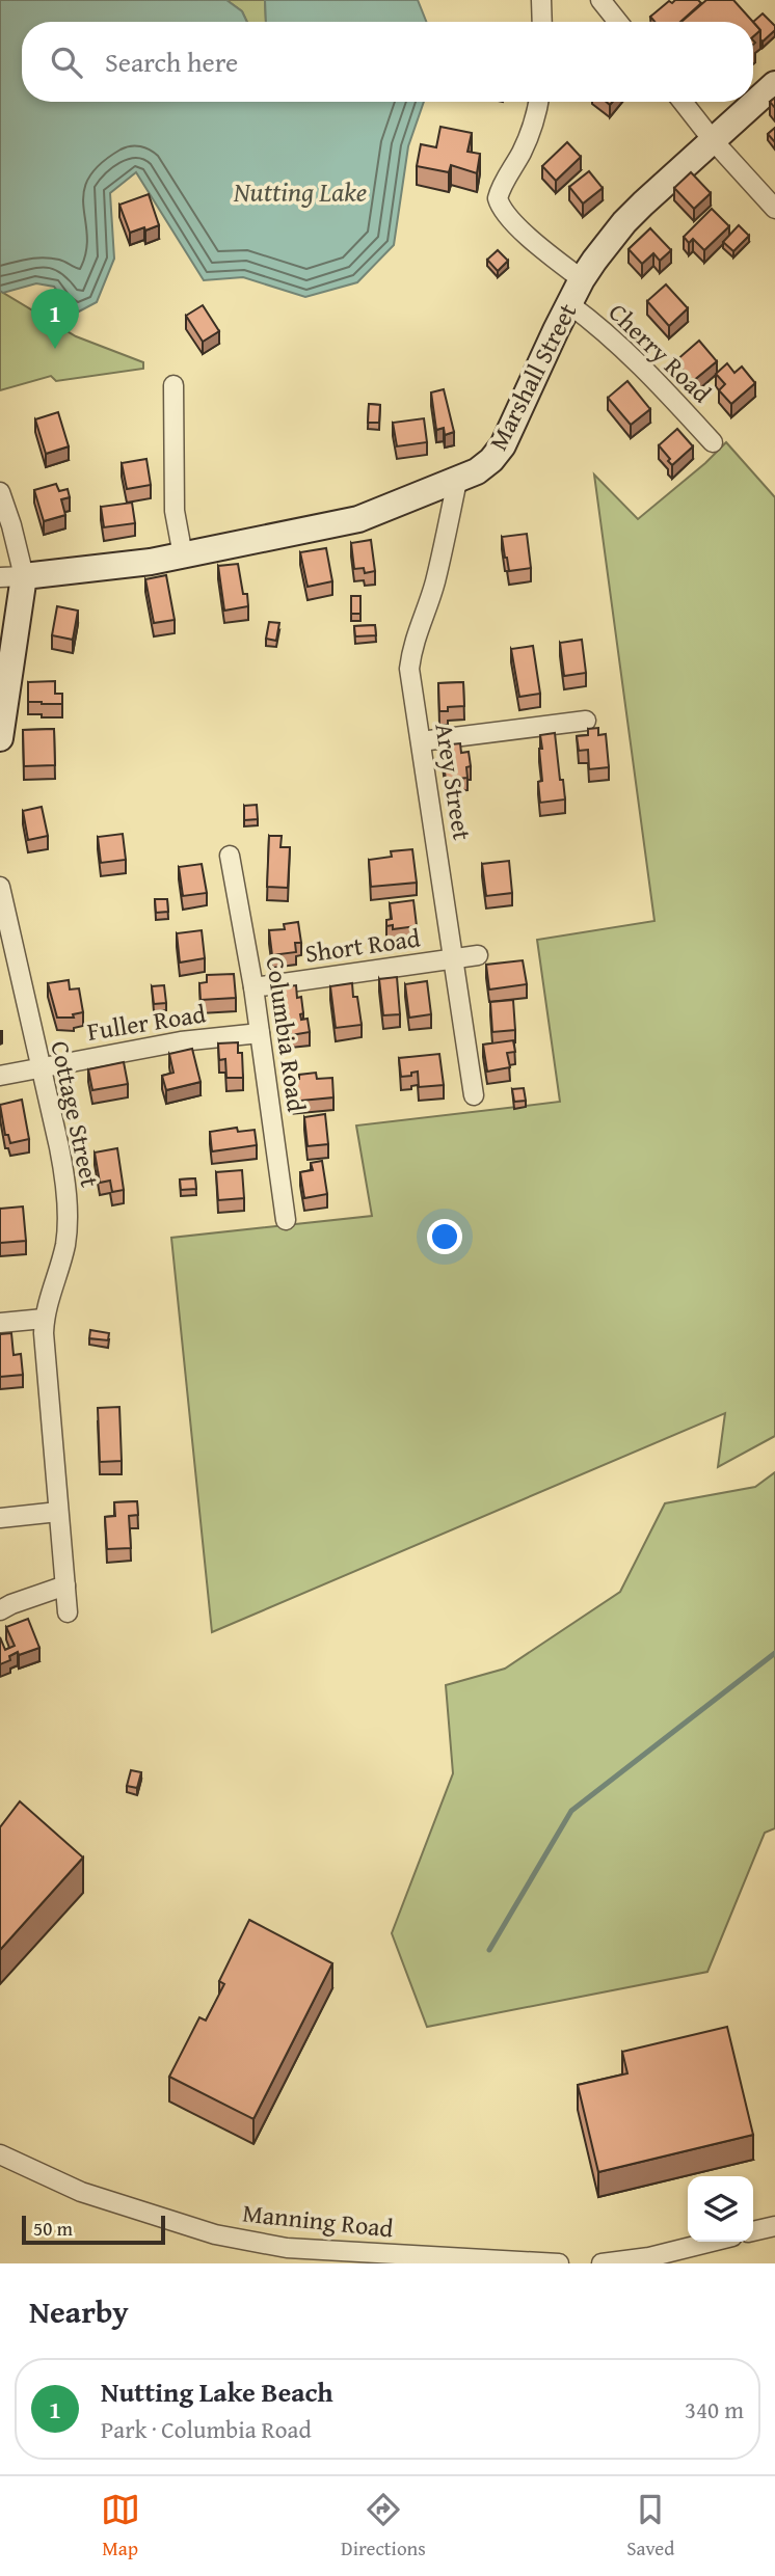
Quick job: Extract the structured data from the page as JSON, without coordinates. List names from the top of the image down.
{
  "streets": {
    "street": [
      "Cherry Road",
      "Marshall Street",
      "Arey Street",
      "Short Road",
      "Fuller Road",
      "Columbia Road",
      "Cottage Street",
      "Manning Road"
    ]
  },
  "crossings": [
    ["Cherry Road", "Marshall Street"],
    ["Marshall Street", "Arey Street"],
    ["Arey Street", "Short Road"],
    ["Short Road", "Columbia Road"],
    ["Fuller Road", "Columbia Road"],
    ["Fuller Road", "Cottage Street"]
  ],
  "water": ["Nutting Lake"],
  "scale_bar": "50 m",
  "page": {
    "search": "Search here",
    "pins": "1",
    "scale": "50 m",
    "heading": "Nearby",
    "list": [
      {
        "mark": "1",
        "name": "Nutting Lake Beach",
        "note": "Park · Columbia Road",
        "value": "340 m"
      }
    ],
    "nav": ["Map", "Directions", "Saved"]
  }
}
